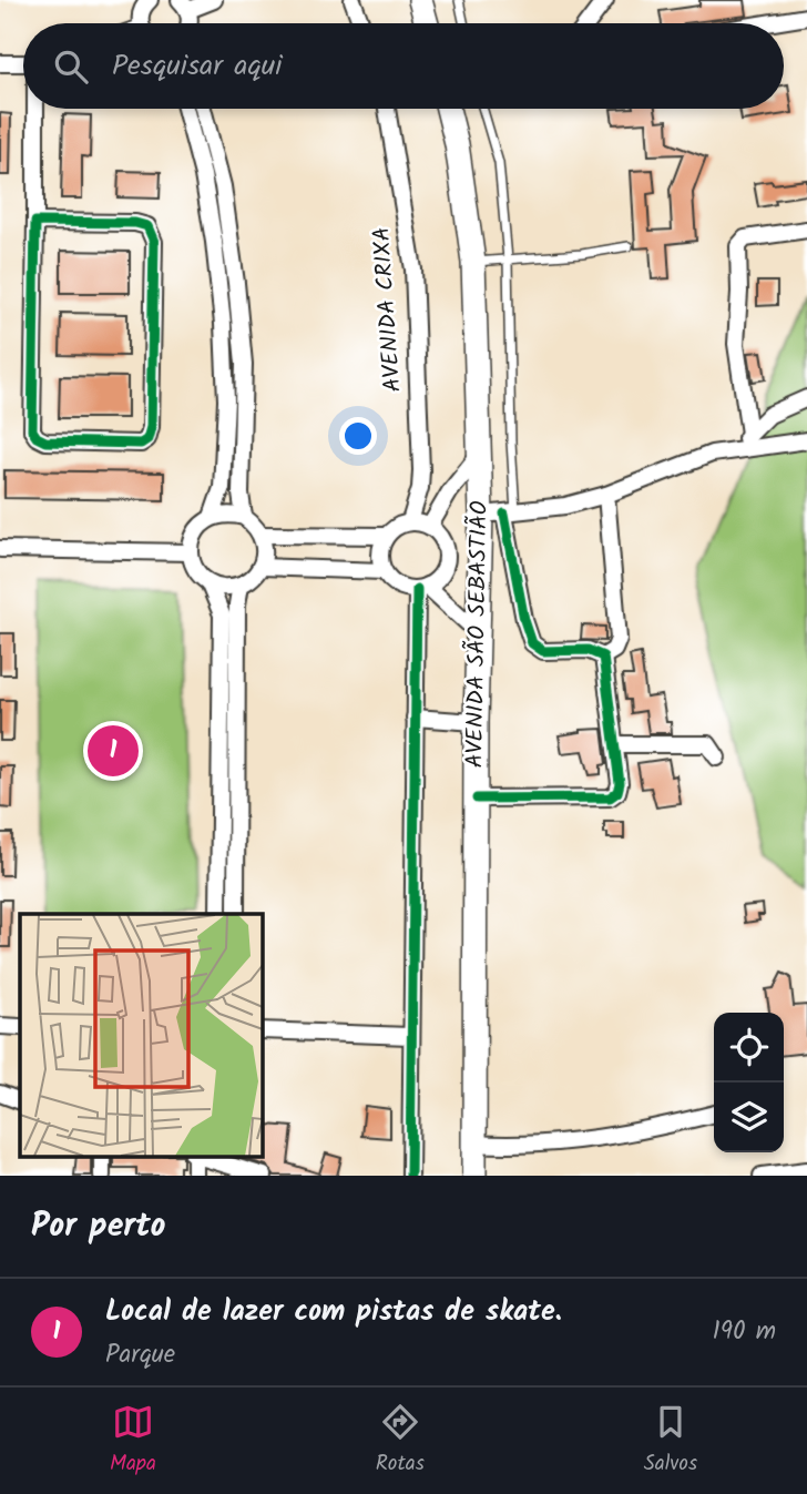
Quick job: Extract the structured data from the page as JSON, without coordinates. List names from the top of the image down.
{
  "streets": {
    "main road": ["AVENIDA SÃO SEBASTIÃO"],
    "street": ["AVENIDA CRIXA"]
  },
  "page": {
    "search": "Pesquisar aqui",
    "pins": "1",
    "heading": "Por perto",
    "list": [
      {
        "mark": "1",
        "name": "Local de lazer com pistas de skate.",
        "note": "Parque",
        "value": "190 m"
      }
    ],
    "nav": ["Mapa", "Rotas", "Salvos"]
  }
}
